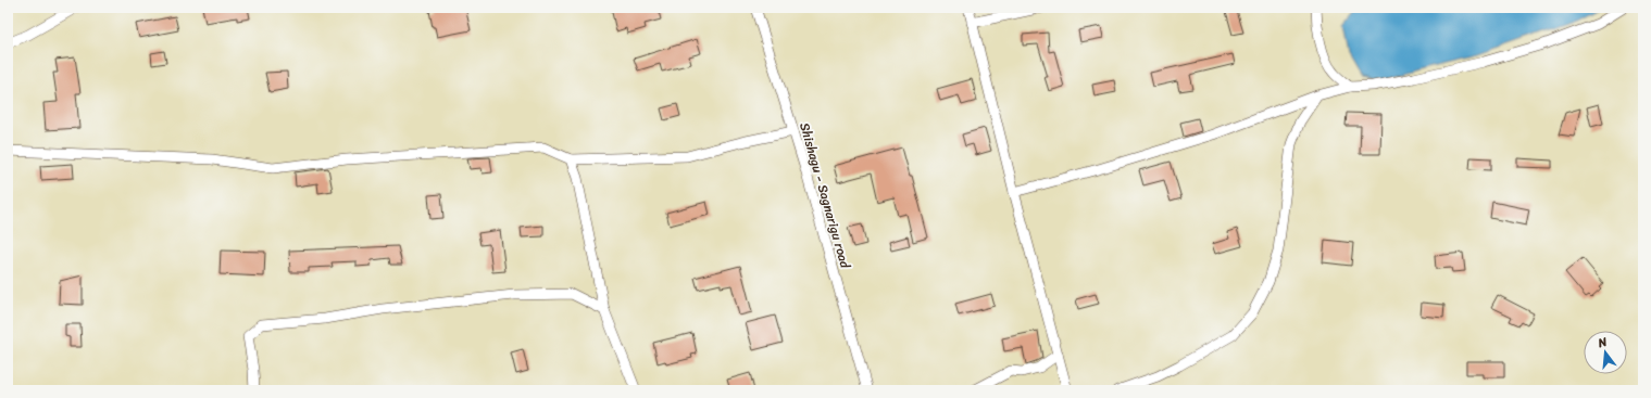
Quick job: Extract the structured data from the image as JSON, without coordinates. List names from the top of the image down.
{
  "streets": {
    "street": ["Shishagu - Sagnarigu road"]
  },
  "north": "top"
}
